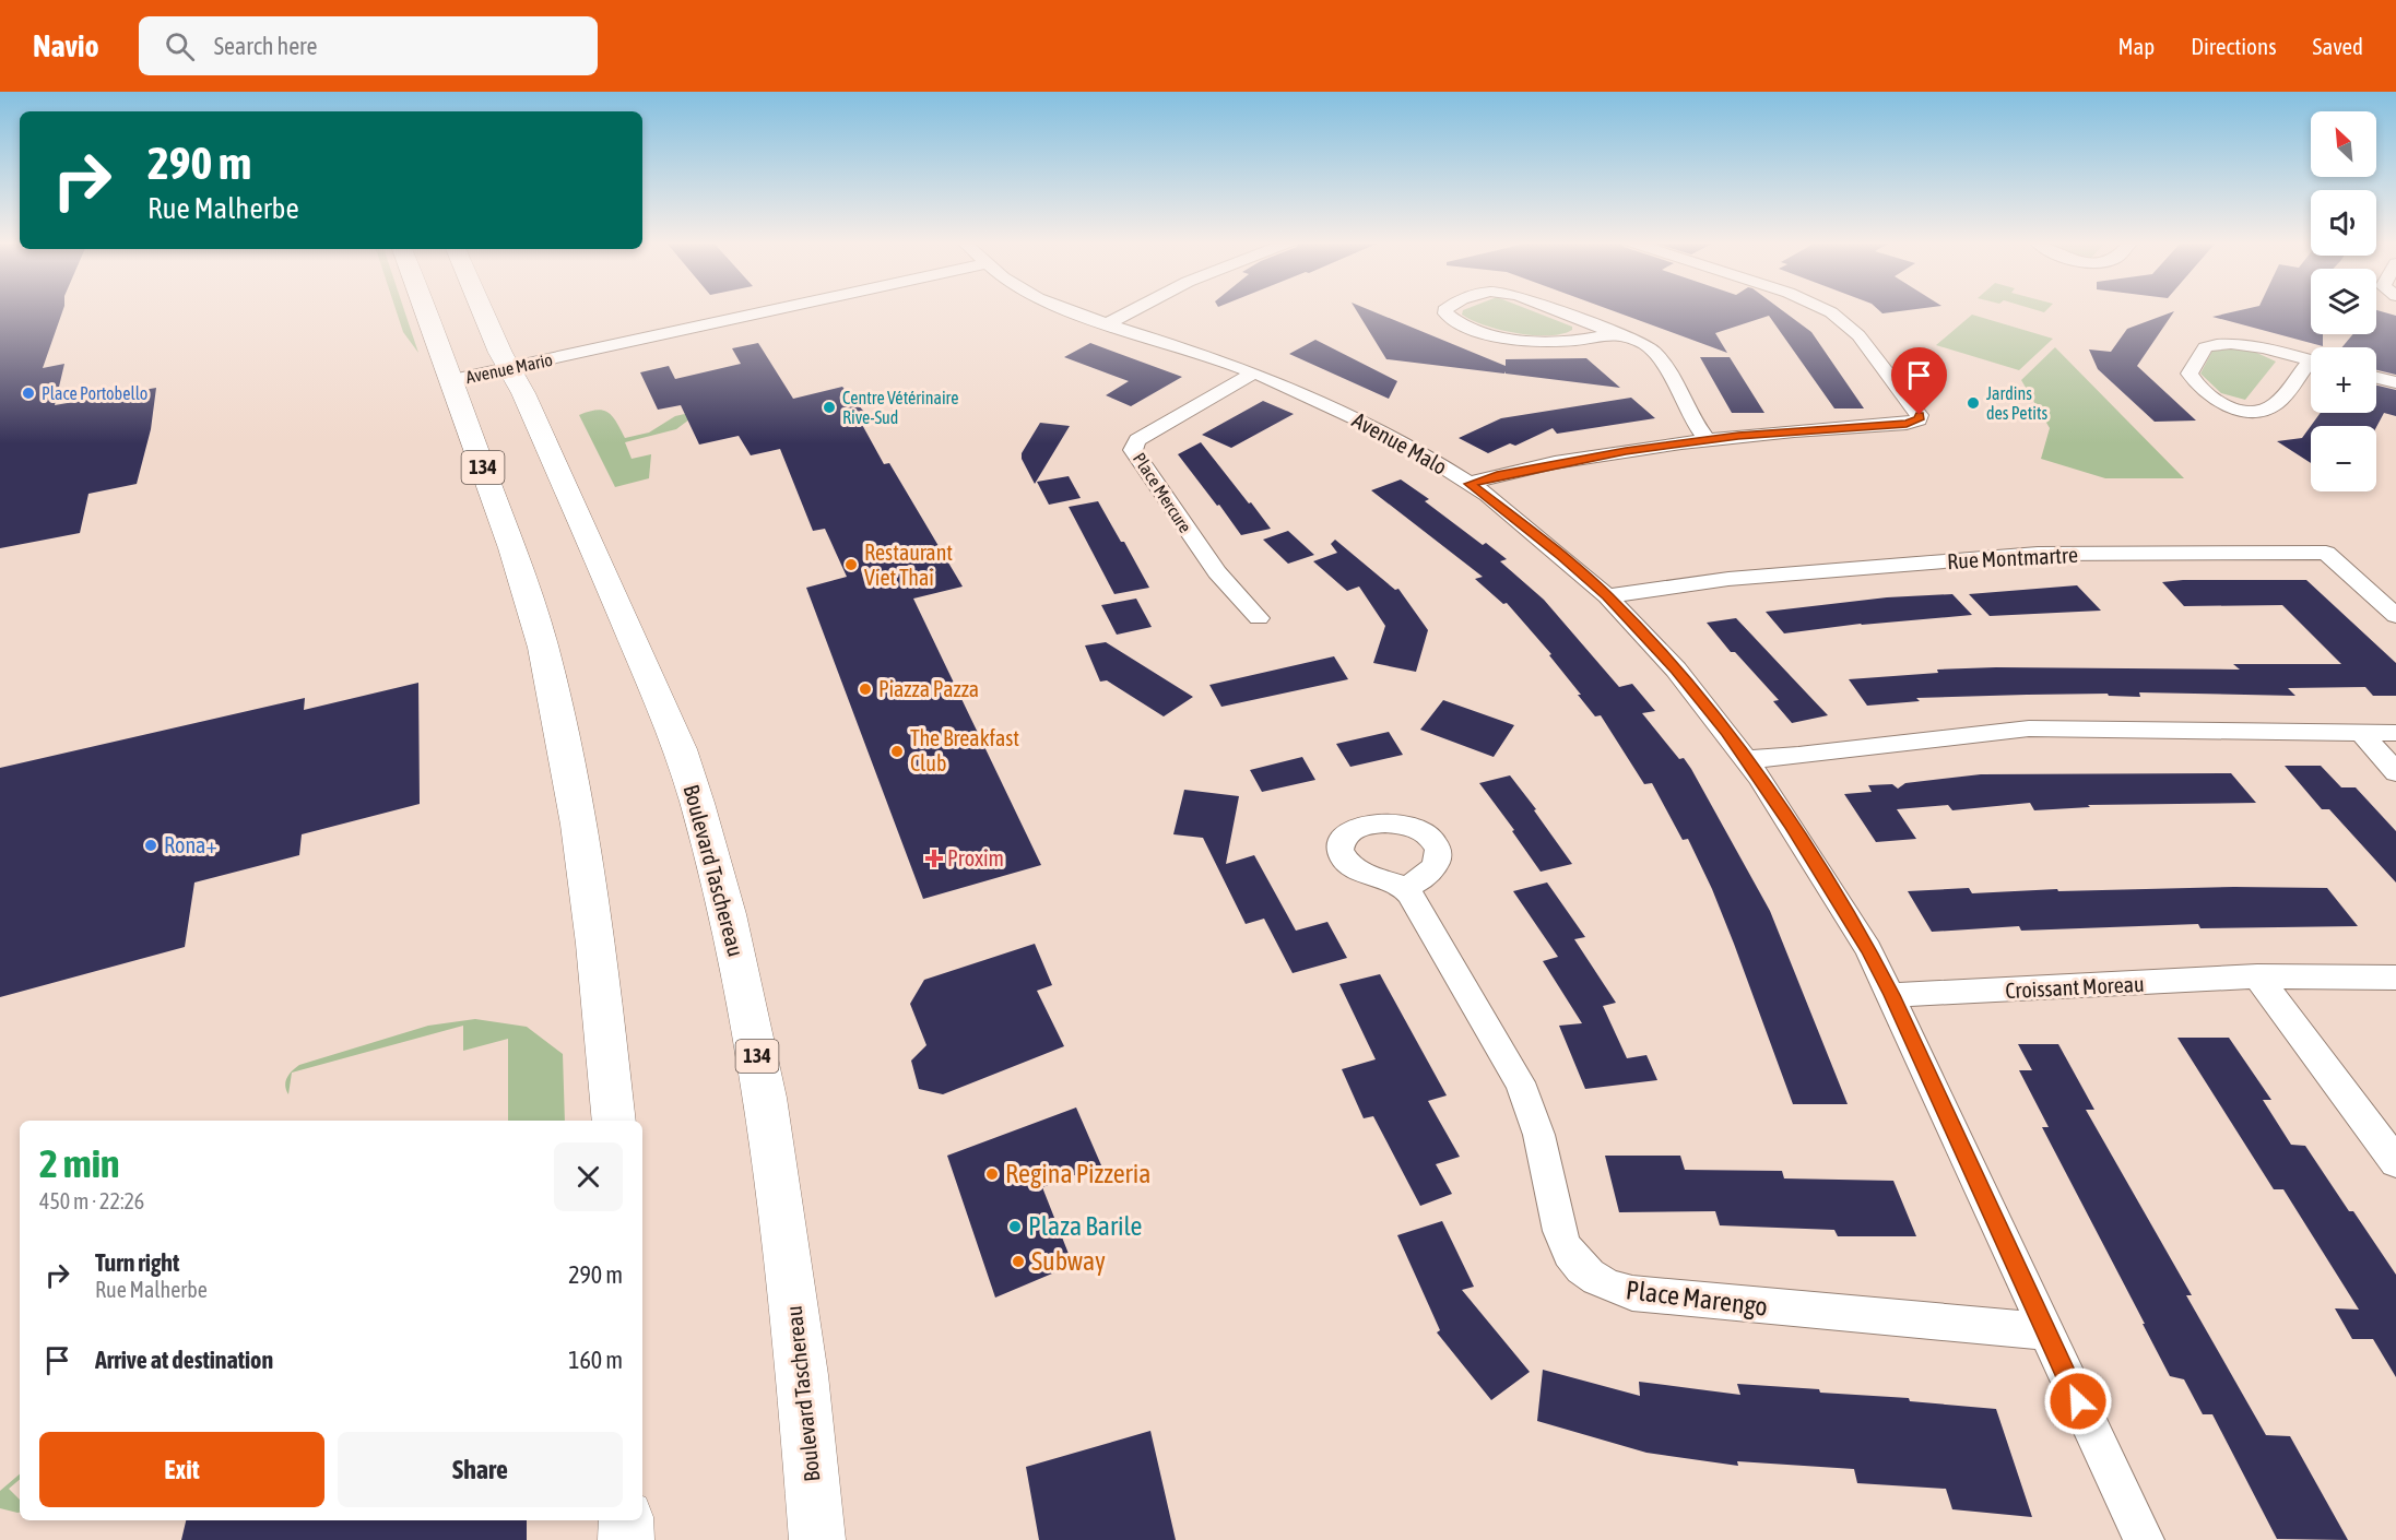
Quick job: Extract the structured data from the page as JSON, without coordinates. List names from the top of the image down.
{
  "streets": {
    "main road": ["134", "Boulevard Taschereau"],
    "street": [
      "Avenue Mario",
      "Avenue Malo",
      "Place Mercure",
      "Rue Montmartre",
      "Croissant Moreau",
      "Place Marengo"
    ]
  },
  "crossings": [
    ["Avenue Mario", "134"],
    ["Avenue Mario", "Boulevard Taschereau"],
    ["Avenue Malo", "Place Mercure"],
    ["Avenue Malo", "Rue Montmartre"],
    ["Avenue Malo", "Croissant Moreau"],
    ["Avenue Malo", "Place Marengo"]
  ],
  "places": {
    "other": [
      "Place Portobello",
      "Jardins des Petits",
      "Centre Vétérinaire Rive-Sud",
      "Restaurant Viet Thai",
      "Piazza Pazza",
      "The Breakfast Club",
      "Rona+",
      "Regina Pizzeria",
      "Plaza Barile",
      "Subway"
    ],
    "health": ["Proxim"]
  },
  "north": "top left",
  "page": {
    "header": "Navio",
    "search": "Search here",
    "nav": ["Map", "Directions", "Saved"],
    "map_buttons": ["+", "−"],
    "turn": ["290 m", "Rue Malherbe"],
    "heading": ["2 min", "450 m · 22:26"],
    "list": [
      {
        "name": "Turn right",
        "note": "Rue Malherbe",
        "value": "290 m"
      },
      {
        "name": "Arrive at destination",
        "value": "160 m"
      }
    ],
    "buttons": ["Exit", "Share"]
  }
}
